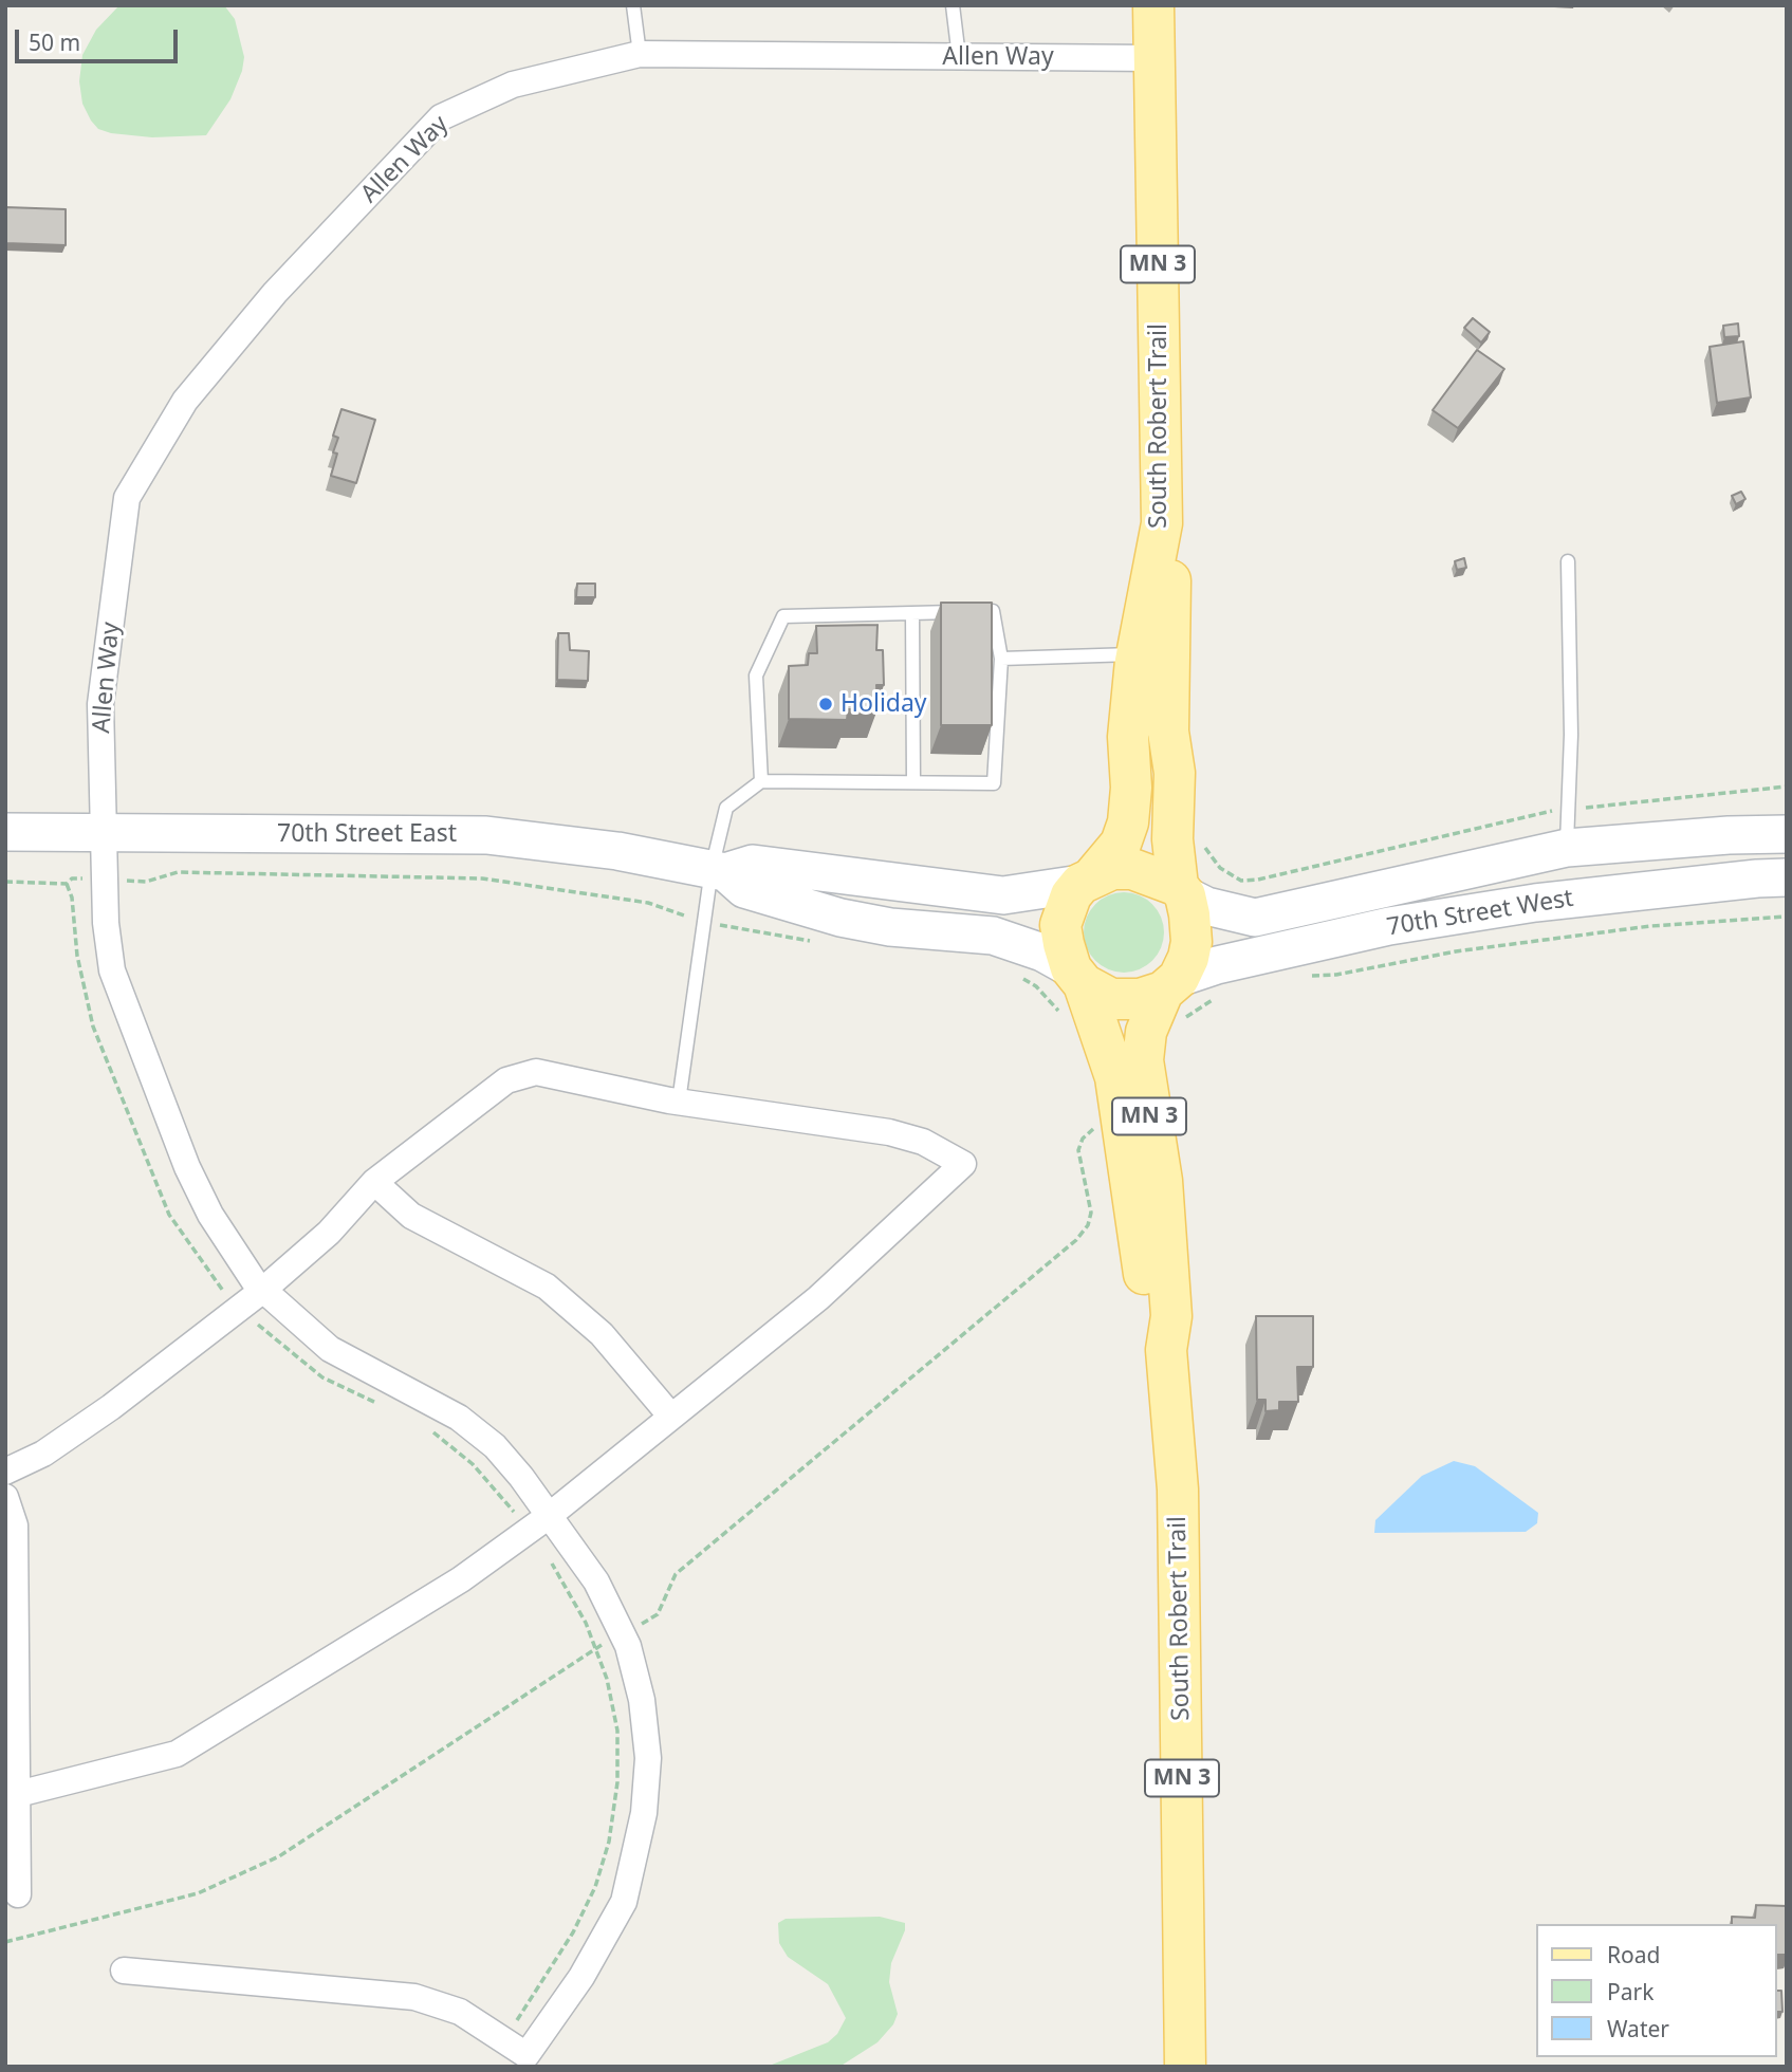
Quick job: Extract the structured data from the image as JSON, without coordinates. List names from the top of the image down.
{
  "streets": {
    "main road": [
      "MN 3",
      "South Robert Trail",
      "70th Street East",
      "70th Street West"
    ],
    "street": ["Allen Way"]
  },
  "crossings": [
    ["Allen Way", "South Robert Trail"],
    ["Allen Way", "70th Street East"],
    ["South Robert Trail", "70th Street East"],
    ["South Robert Trail", "70th Street West"],
    ["70th Street East", "70th Street West"]
  ],
  "places": ["Holiday"],
  "legend": ["Road", "Park", "Water"],
  "scale_bar": "50 m"
}
